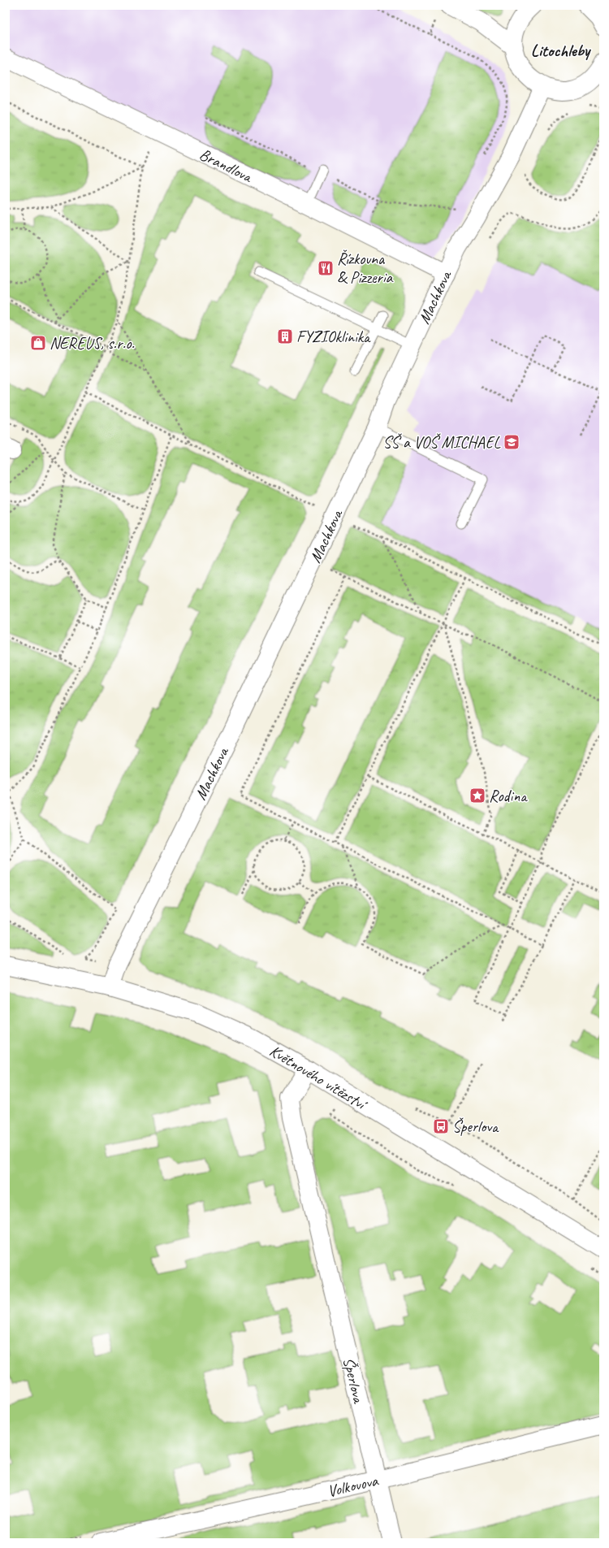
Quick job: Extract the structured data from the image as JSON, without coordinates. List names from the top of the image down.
{
  "streets": {
    "street": [
      "Brandlova",
      "Machkova",
      "Květnového vítězství",
      "Šperlova",
      "Volkovova"
    ]
  },
  "crossings": [
    ["Brandlova", "Machkova"],
    ["Machkova", "Květnového vítězství"],
    ["Květnového vítězství", "Šperlova"],
    ["Šperlova", "Volkovova"]
  ],
  "districts": ["Litochleby"],
  "places": {
    "restaurant": ["Řízkovna & Pizzeria"],
    "building": ["FYZIOklinika"],
    "shop": ["NEREUS, s.r.o."],
    "school or university": ["SŠ a VOŠ MICHAEL"],
    "place": ["Rodina"],
    "bus stop": ["Šperlova"]
  }
}
